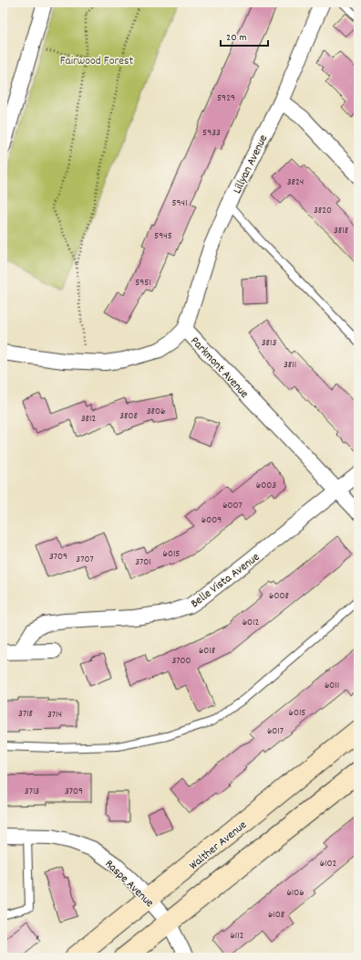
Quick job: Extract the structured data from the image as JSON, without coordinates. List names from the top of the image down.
{
  "streets": {
    "main road": ["Walther Avenue"],
    "street": [
      "Lillyan Avenue",
      "Parkmont Avenue",
      "Belle Vista Avenue",
      "Raspe Avenue"
    ]
  },
  "crossings": [
    ["Lillyan Avenue", "Parkmont Avenue"],
    ["Parkmont Avenue", "Belle Vista Avenue"],
    ["Walther Avenue", "Raspe Avenue"]
  ],
  "parks": ["Fairwood Forest"],
  "house_numbers": [
    "5929",
    "5933",
    "3824",
    "5941",
    "3820",
    "3818",
    "5945",
    "5951",
    "3813",
    "3811",
    "3806",
    "3808",
    "3812",
    "6003",
    "6007",
    "6009",
    "6015",
    "3709",
    "3707",
    "3701",
    "6008",
    "6012",
    "6018",
    "3700",
    "6011",
    "6015",
    "3718",
    "3714",
    "6017",
    "3713",
    "3709",
    "6102",
    "6106",
    "6108",
    "6112"
  ],
  "scale_bar": "20 m"
}
